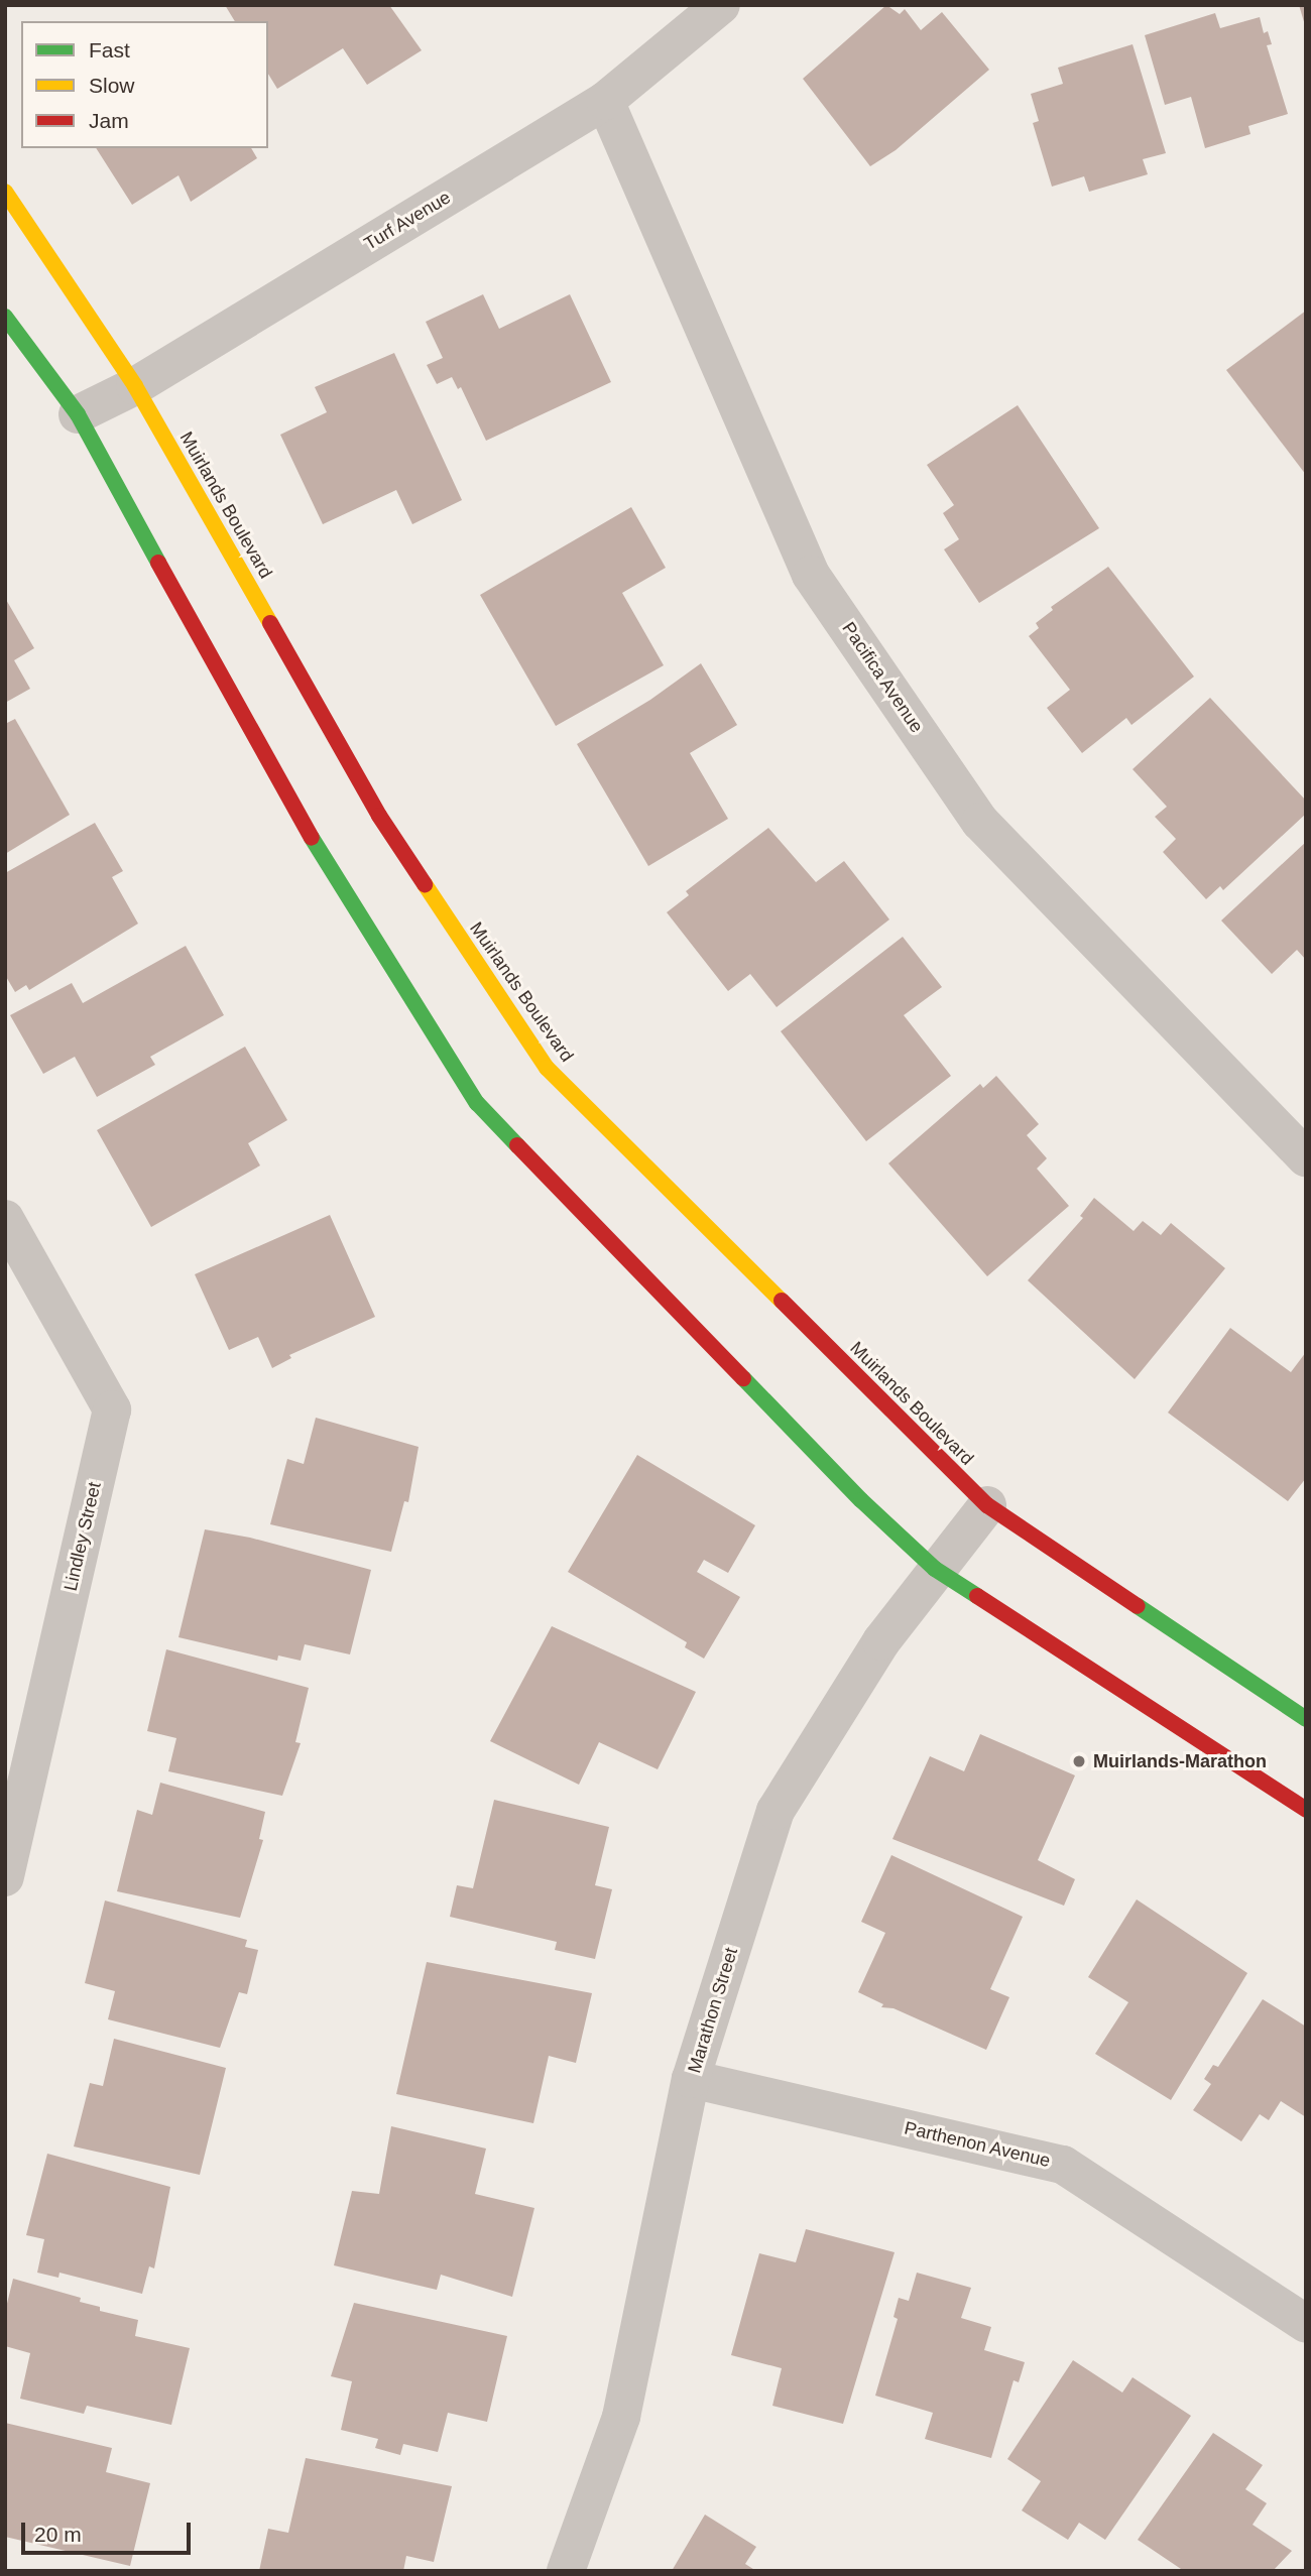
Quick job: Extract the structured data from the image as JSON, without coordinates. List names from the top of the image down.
{
  "streets": {
    "main road": ["Muirlands Boulevard"],
    "street": [
      "Turf Avenue",
      "Pacifica Avenue",
      "Lindley Street",
      "Marathon Street",
      "Parthenon Avenue"
    ]
  },
  "crossings": [
    ["Turf Avenue", "Muirlands Boulevard"],
    ["Turf Avenue", "Pacifica Avenue"],
    ["Muirlands Boulevard", "Marathon Street"],
    ["Marathon Street", "Parthenon Avenue"]
  ],
  "places": ["Muirlands-Marathon"],
  "legend": ["Fast", "Slow", "Jam"],
  "scale_bar": "20 m"
}
